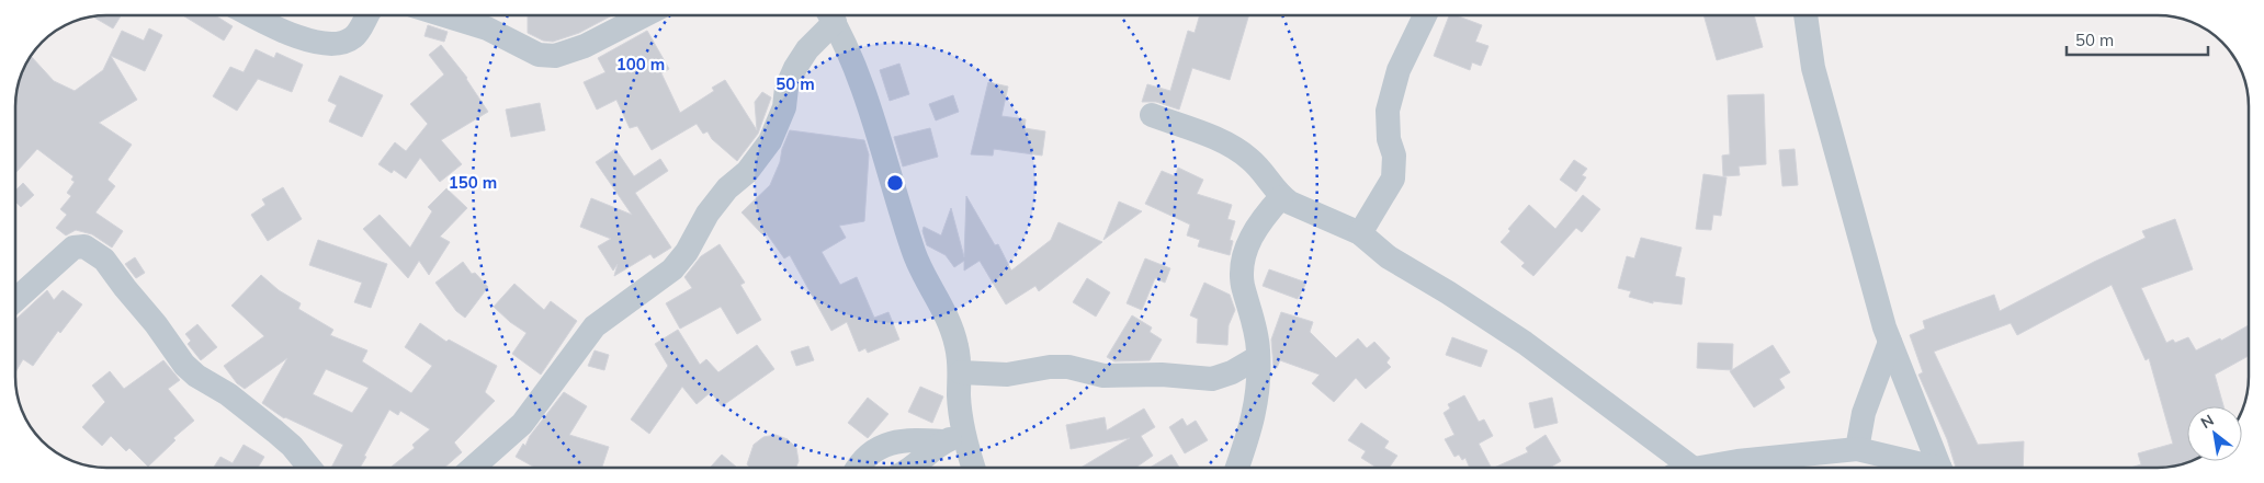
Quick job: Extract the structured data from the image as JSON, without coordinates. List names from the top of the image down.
{
  "scale_bar": "50 m",
  "north": "top left",
  "rings": ["100 m", "50 m", "150 m"]
}
